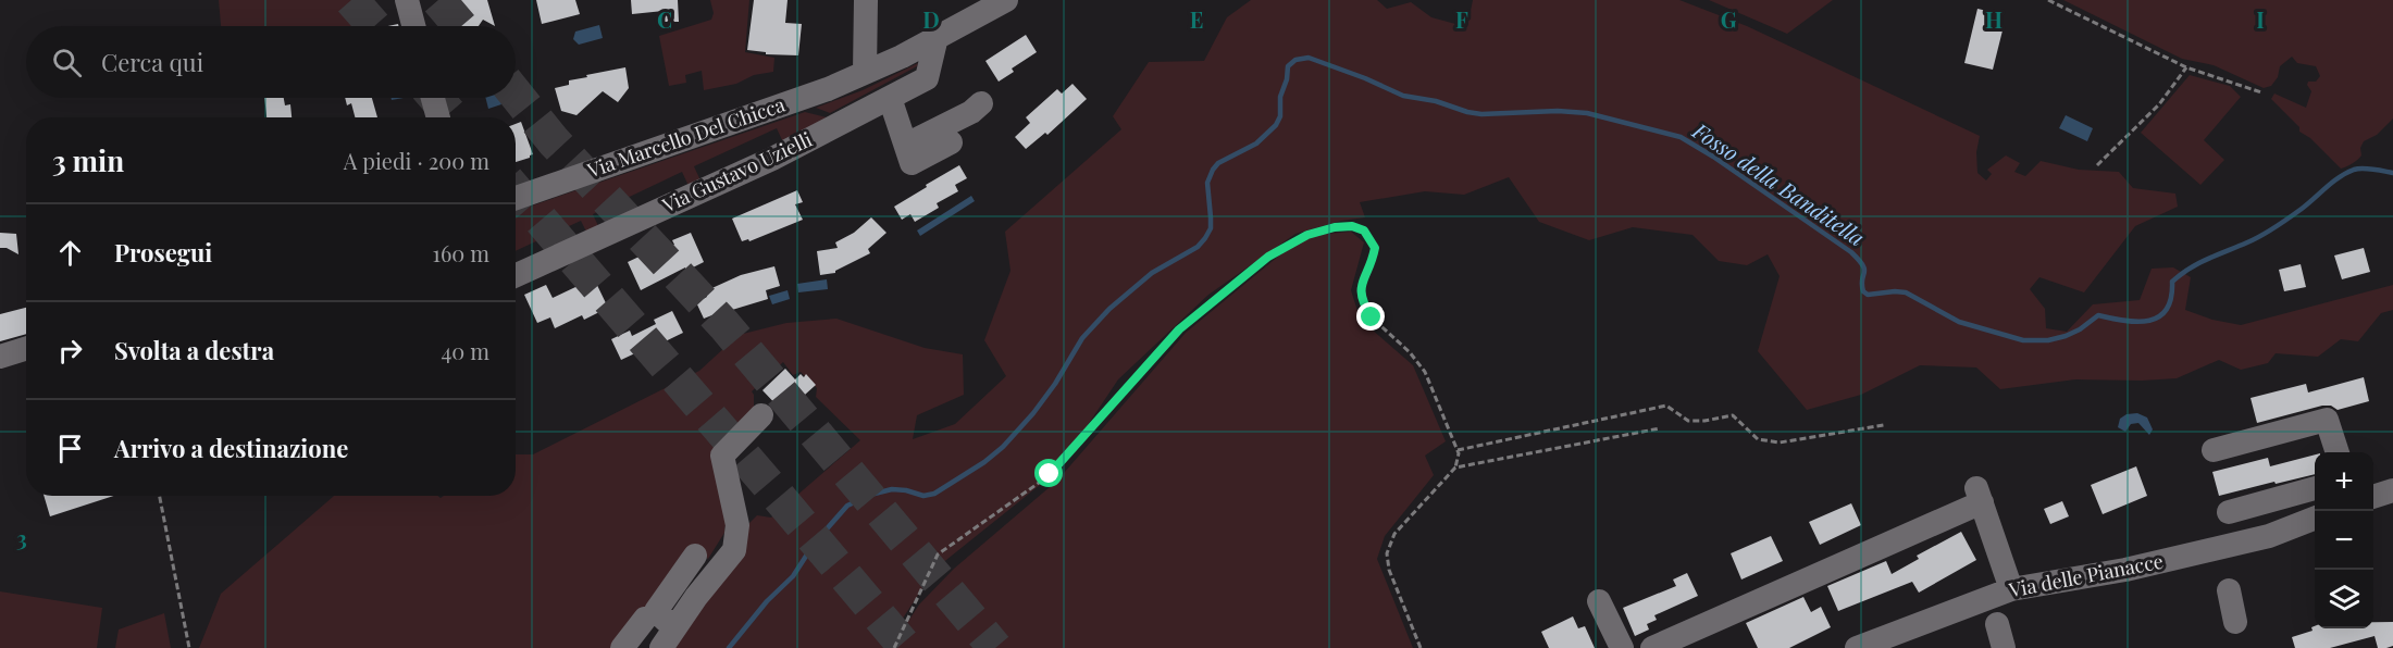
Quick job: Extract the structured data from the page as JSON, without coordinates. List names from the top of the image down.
{
  "streets": {
    "street": ["Via Marcello Del Chicca", "Via Gustavo Uzielli", "Via delle Pianacce"]
  },
  "crossings": [
    ["Via Marcello Del Chicca", "Via Gustavo Uzielli"]
  ],
  "water": ["Fosso della Banditella"],
  "page": {
    "search": "Cerca qui",
    "heading": ["3 min", "A piedi · 200 m"],
    "list": [
      ["Prosegui", "160 m"],
      ["Svolta a destra", "40 m"],
      "Arrivo a destinazione"
    ],
    "map_buttons": ["+", "−"]
  },
  "grid": {
    "columns": [
      "C",
      "D",
      "E",
      "F",
      "G",
      "H",
      "I"
    ],
    "rows": ["3"]
  }
}
